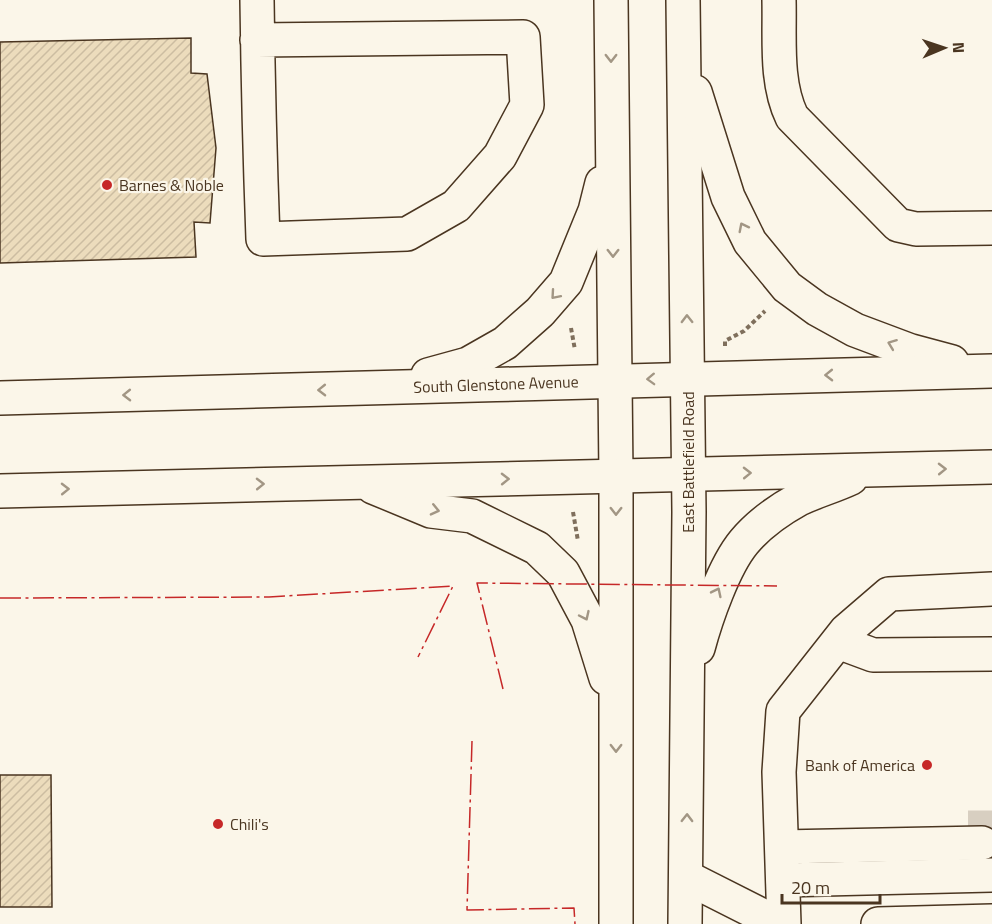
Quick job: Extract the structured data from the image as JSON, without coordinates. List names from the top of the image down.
{
  "streets": {
    "main road": ["South Glenstone Avenue", "East Battlefield Road"]
  },
  "crossings": [
    ["South Glenstone Avenue", "East Battlefield Road"]
  ],
  "places": ["Barnes & Noble", "Bank of America", "Chili's"],
  "scale_bar": "20 m",
  "north": "right"
}
